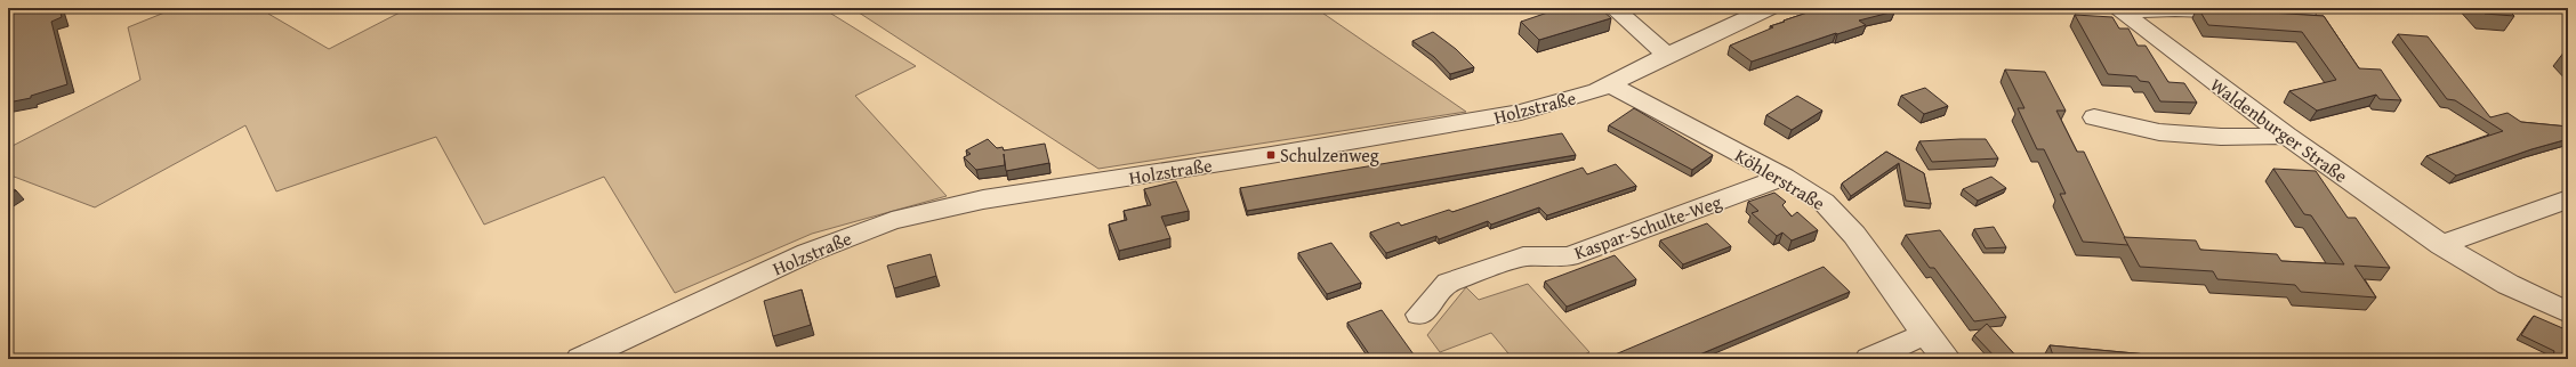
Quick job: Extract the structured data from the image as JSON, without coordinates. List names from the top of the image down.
{
  "streets": {
    "street": [
      "Holzstraße",
      "Waldenburger Straße",
      "Köhlerstraße",
      "Kaspar-Schulte-Weg"
    ]
  },
  "crossings": [
    ["Holzstraße", "Köhlerstraße"],
    ["Köhlerstraße", "Kaspar-Schulte-Weg"]
  ],
  "places": {
    "transit": ["Schulzenweg"]
  }
}
